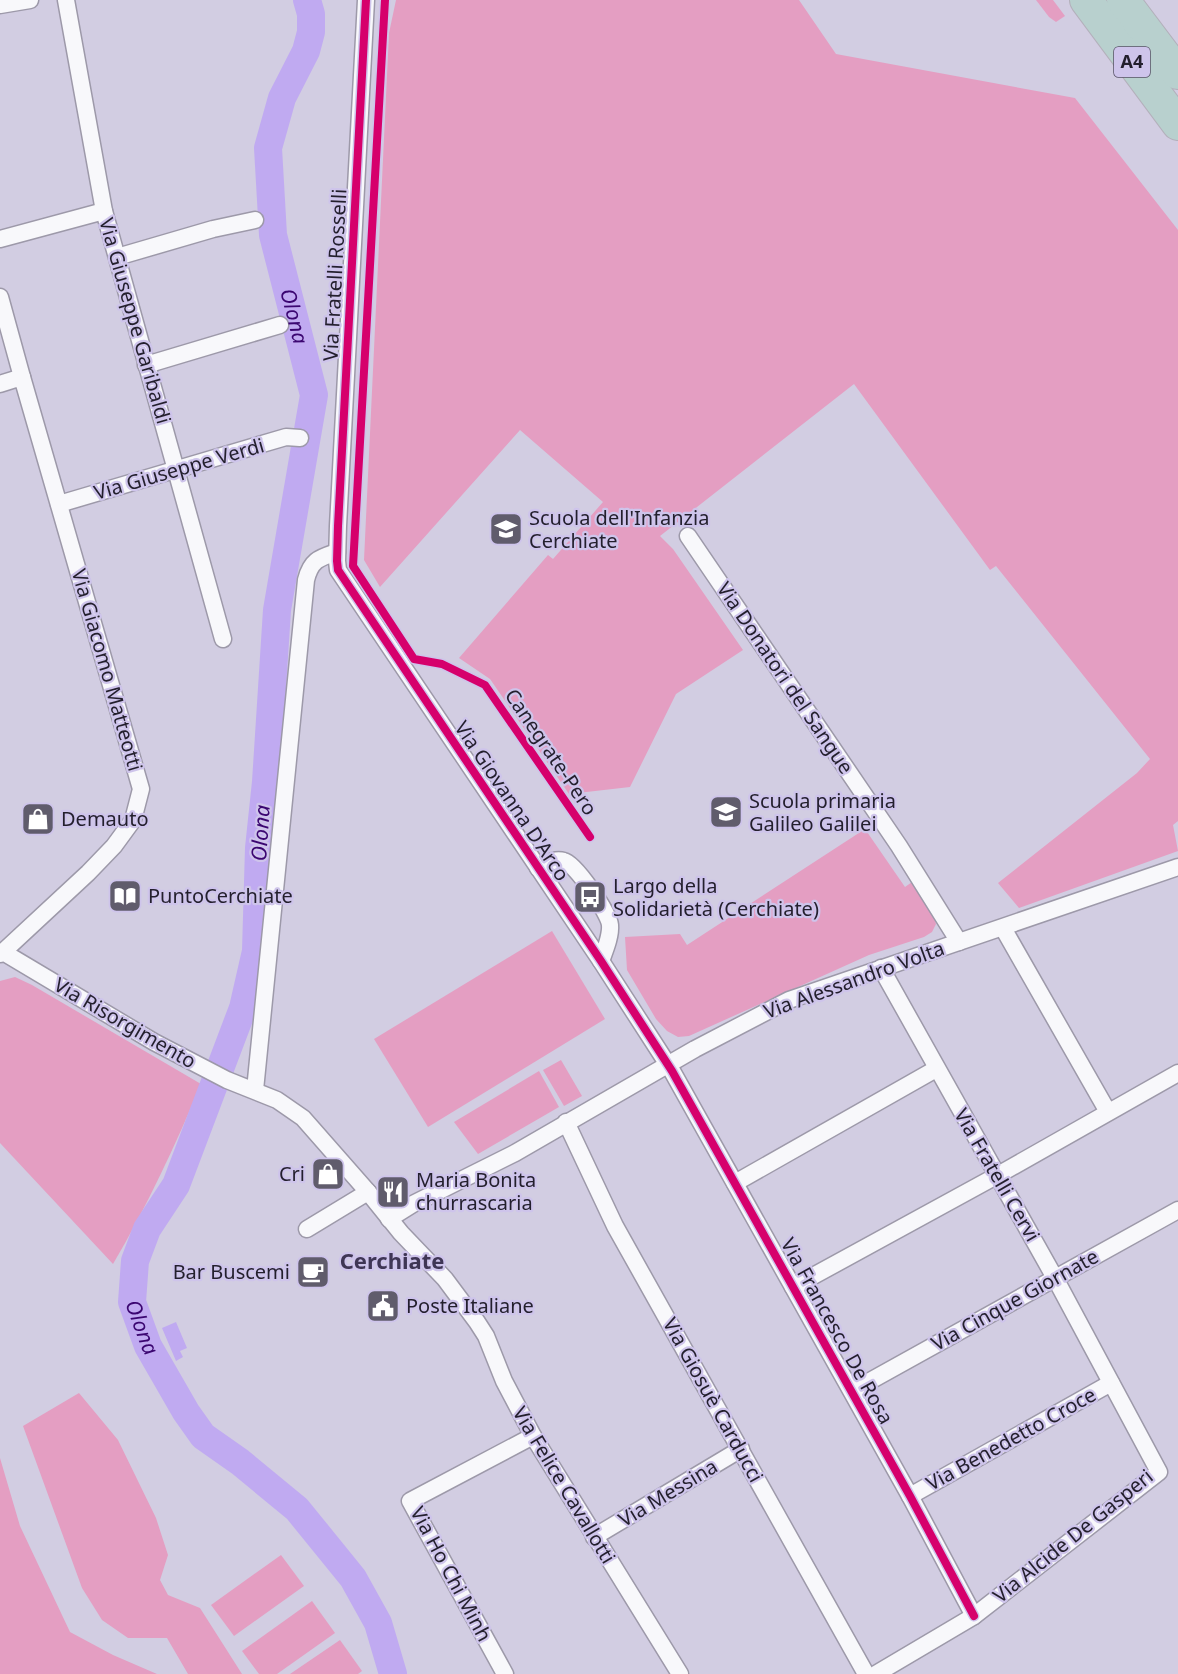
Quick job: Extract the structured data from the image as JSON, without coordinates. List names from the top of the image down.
{
  "streets": {
    "highway": ["A4"],
    "street": [
      "Via Fratelli Rosselli",
      "Via Giuseppe Garibaldi",
      "Via Giuseppe Verdi",
      "Via Giacomo Matteotti",
      "Via Donatori del Sangue",
      "Via Giovanna D'Arco",
      "Via Alessandro Volta",
      "Via Risorgimento",
      "Via Fratelli Cervi",
      "Via Cinque Giornate",
      "Via Francesco De Rosa",
      "Via Giosuè Carducci",
      "Via Benedetto Croce",
      "Via Felice Cavallotti",
      "Via Messina",
      "Via Alcide De Gasperi",
      "Via Ho Chi Minh"
    ],
    "cycle path": ["Canegrate-Pero"]
  },
  "crossings": [
    ["Via Fratelli Rosselli", "Via Giovanna D'Arco"],
    ["Via Giuseppe Garibaldi", "Via Giuseppe Verdi"],
    ["Via Giuseppe Verdi", "Via Giacomo Matteotti"],
    ["Via Giacomo Matteotti", "Via Risorgimento"],
    ["Via Donatori del Sangue", "Via Alessandro Volta"],
    ["Via Giovanna D'Arco", "Via Alessandro Volta"],
    ["Via Giovanna D'Arco", "Via Francesco De Rosa"],
    ["Via Alessandro Volta", "Via Fratelli Cervi"],
    ["Via Alessandro Volta", "Via Francesco De Rosa"],
    ["Via Alessandro Volta", "Via Giosuè Carducci"],
    ["Via Alessandro Volta", "Via Felice Cavallotti"],
    ["Via Risorgimento", "Via Felice Cavallotti"],
    ["Via Fratelli Cervi", "Via Cinque Giornate"],
    ["Via Fratelli Cervi", "Via Benedetto Croce"],
    ["Via Fratelli Cervi", "Via Alcide De Gasperi"],
    ["Via Cinque Giornate", "Via Francesco De Rosa"],
    ["Via Francesco De Rosa", "Via Benedetto Croce"],
    ["Via Francesco De Rosa", "Via Alcide De Gasperi"],
    ["Via Giosuè Carducci", "Via Messina"],
    ["Via Benedetto Croce", "Via Alcide De Gasperi"],
    ["Via Felice Cavallotti", "Via Messina"],
    ["Via Felice Cavallotti", "Via Ho Chi Minh"]
  ],
  "districts": ["Cerchiate"],
  "water": ["Olona"],
  "places": {
    "school or university": ["Scuola dell'Infanzia Cerchiate", "Scuola primaria Galileo Galilei"],
    "shop": ["Demauto", "Cri"],
    "library": ["PuntoCerchiate"],
    "bus stop": ["Largo della Solidarietà (Cerchiate)"],
    "restaurant": ["Maria Bonita churrascaria"],
    "cafe": ["Bar Buscemi"],
    "public building": ["Poste Italiane"]
  }
}
